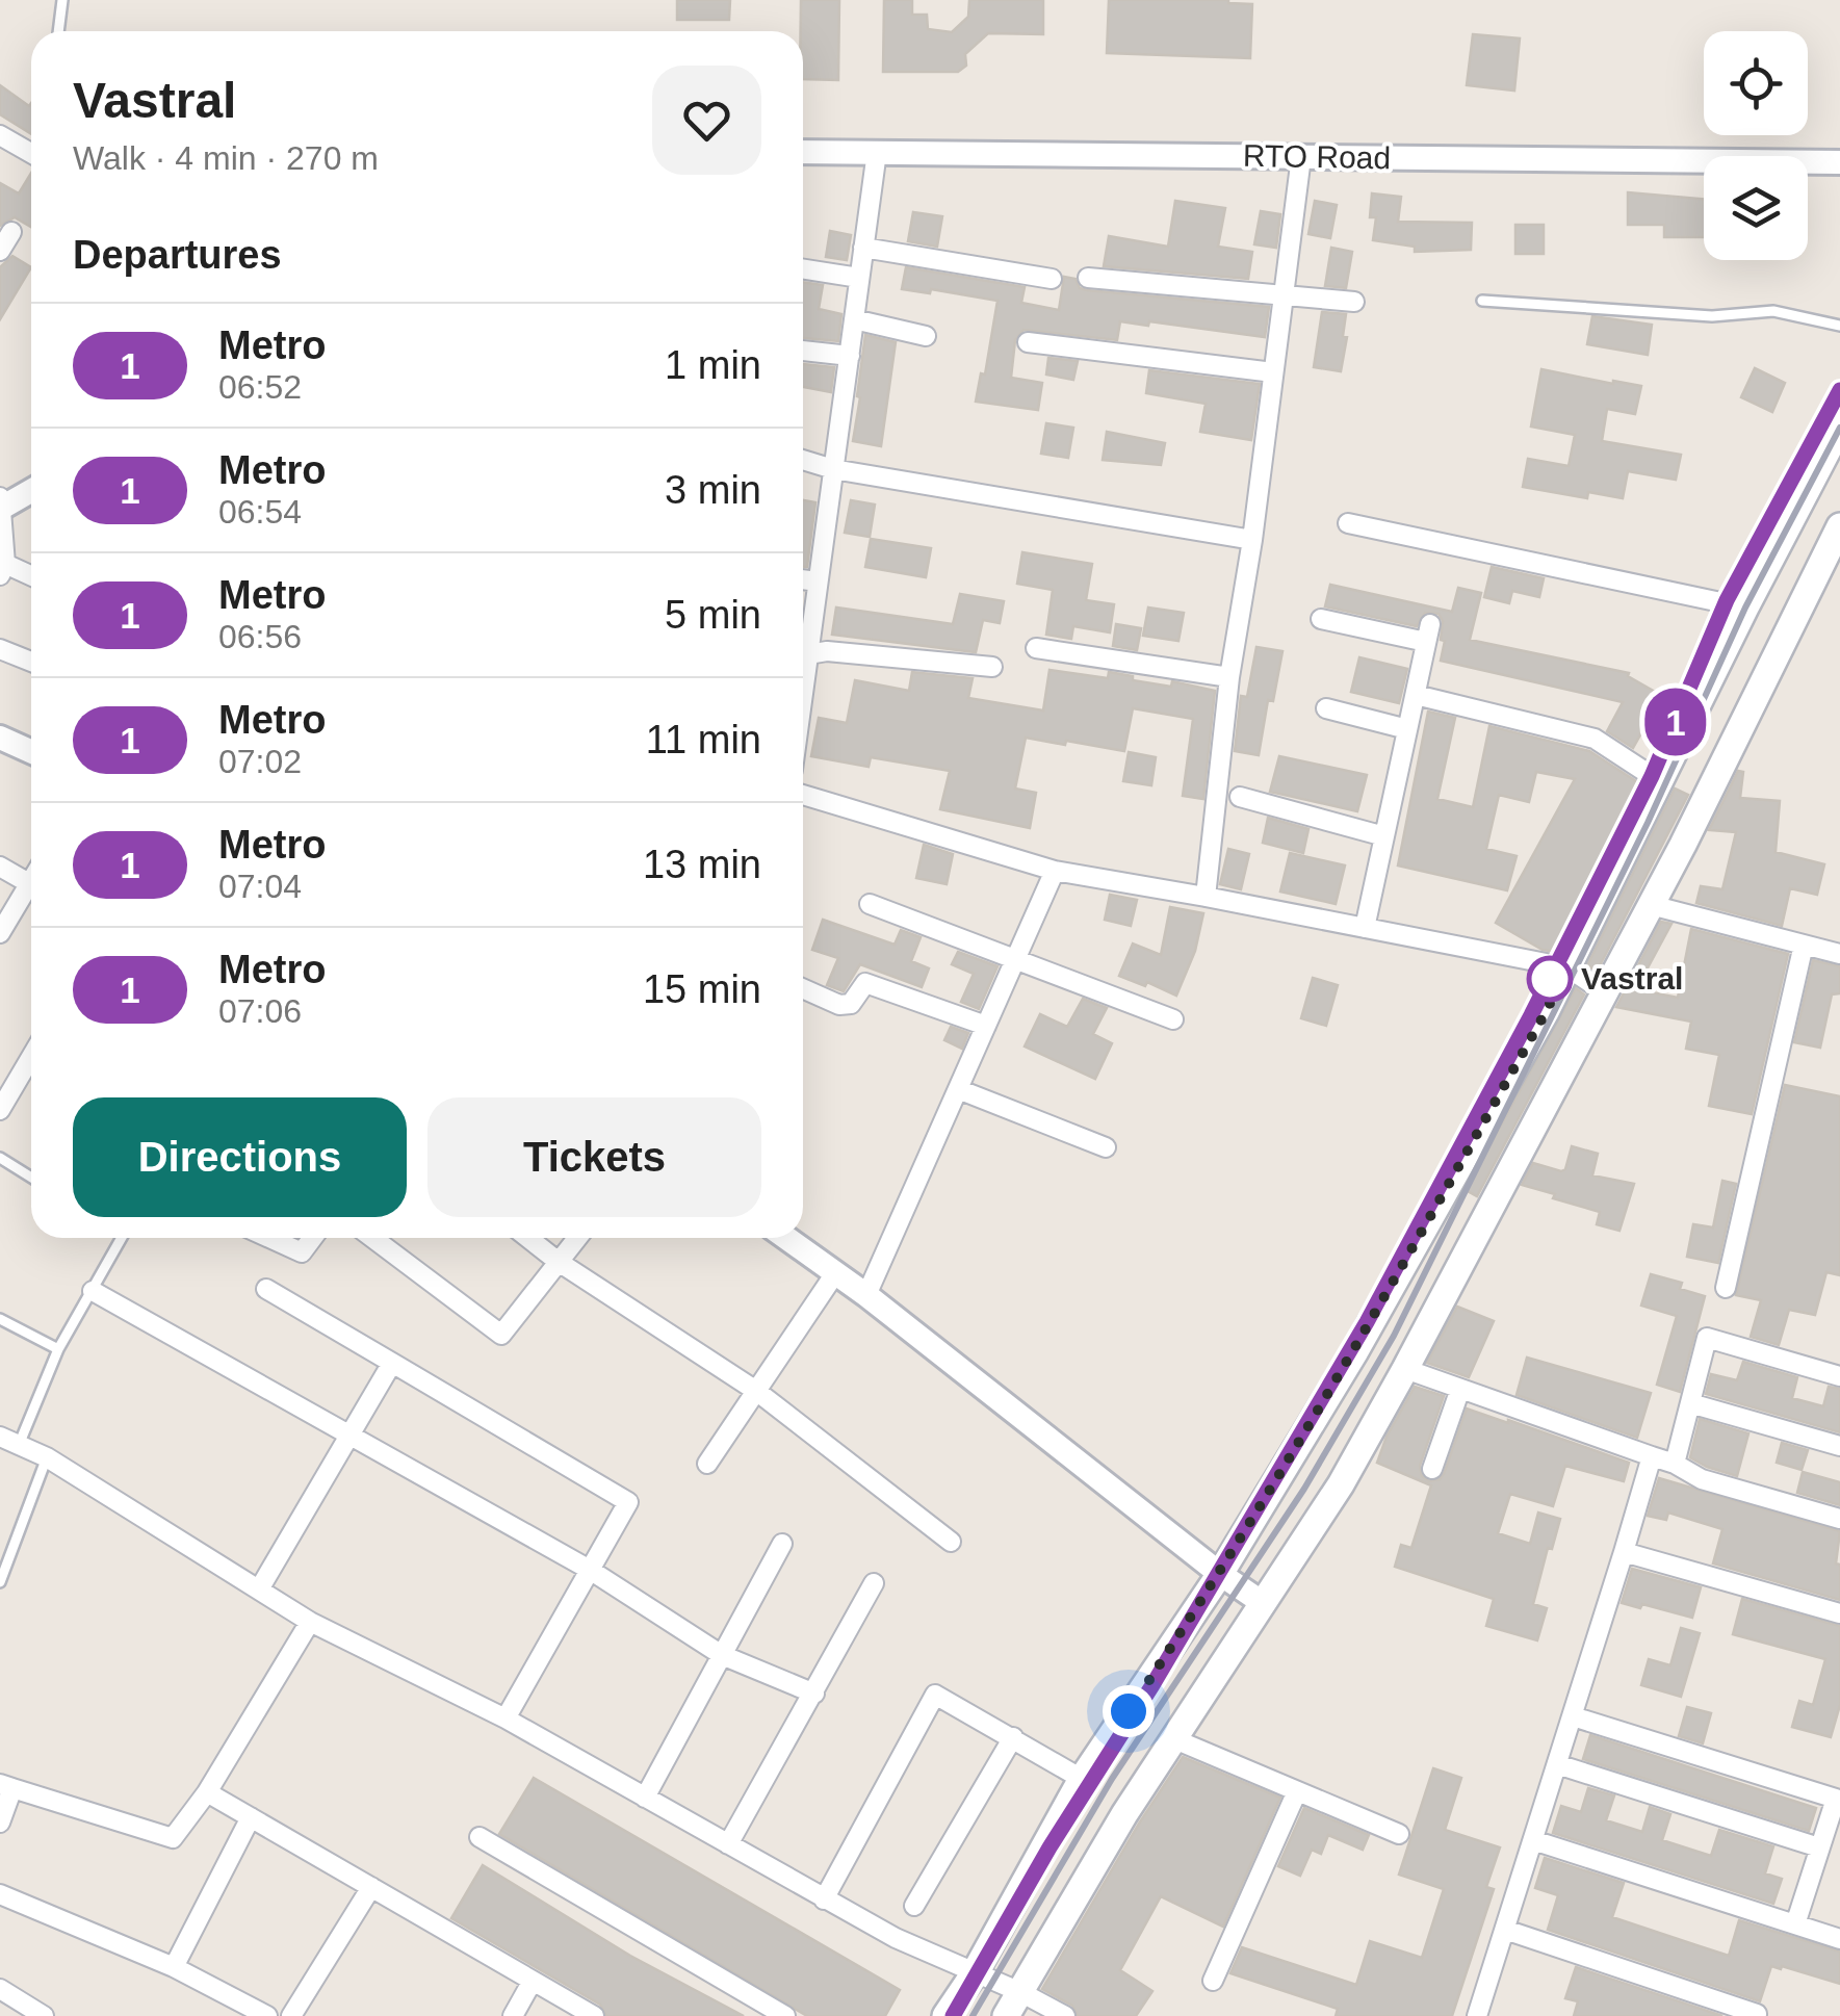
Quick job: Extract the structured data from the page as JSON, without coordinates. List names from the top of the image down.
{
  "streets": {
    "street": ["RTO Road"]
  },
  "places": ["Vastral"],
  "lines": ["metro line 1"],
  "page": {
    "on_map": "1",
    "heading": [
      ["Vastral", "Walk · 4 min · 270 m"],
      "Departures"
    ],
    "list": [
      {
        "mark": "1",
        "name": "Metro",
        "note": "06:52",
        "value": "1 min"
      },
      {
        "mark": "1",
        "name": "Metro",
        "note": "06:54",
        "value": "3 min"
      },
      {
        "mark": "1",
        "name": "Metro",
        "note": "06:56",
        "value": "5 min"
      },
      {
        "mark": "1",
        "name": "Metro",
        "note": "07:02",
        "value": "11 min"
      },
      {
        "mark": "1",
        "name": "Metro",
        "note": "07:04",
        "value": "13 min"
      },
      {
        "mark": "1",
        "name": "Metro",
        "note": "07:06",
        "value": "15 min"
      }
    ],
    "buttons": ["Directions", "Tickets"]
  }
}
